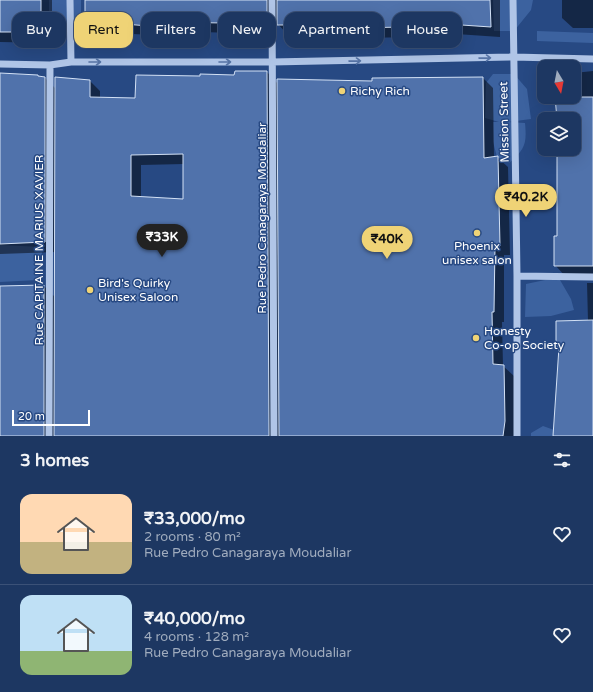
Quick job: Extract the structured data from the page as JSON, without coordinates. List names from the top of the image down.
{
  "streets": {
    "street": ["Mission Street", "Rue Pedro Canagaraya Moudaliar", "Rue CAPITAINE MARIUS XAVIER"]
  },
  "places": [
    "Richy Rich",
    "Phoenix unisex salon",
    "Bird's Quirky Unisex Saloon",
    "Honesty Co-op Society"
  ],
  "scale_bar": "20 m",
  "north": "bottom",
  "page": {
    "chip": [
      "Buy",
      "Rent",
      "Filters",
      "New",
      "Apartment",
      "House"
    ],
    "price": ["₹40.2K", "₹33K", "₹40K"],
    "scale": "20 m",
    "heading": "3 homes",
    "list": [
      {
        "name": "₹33,000/mo",
        "note": "2 rooms · 80 m² · Rue Pedro Canagaraya Moudaliar"
      },
      {
        "name": "₹40,000/mo",
        "note": "4 rooms · 128 m² · Rue Pedro Canagaraya Moudaliar"
      }
    ]
  }
}
